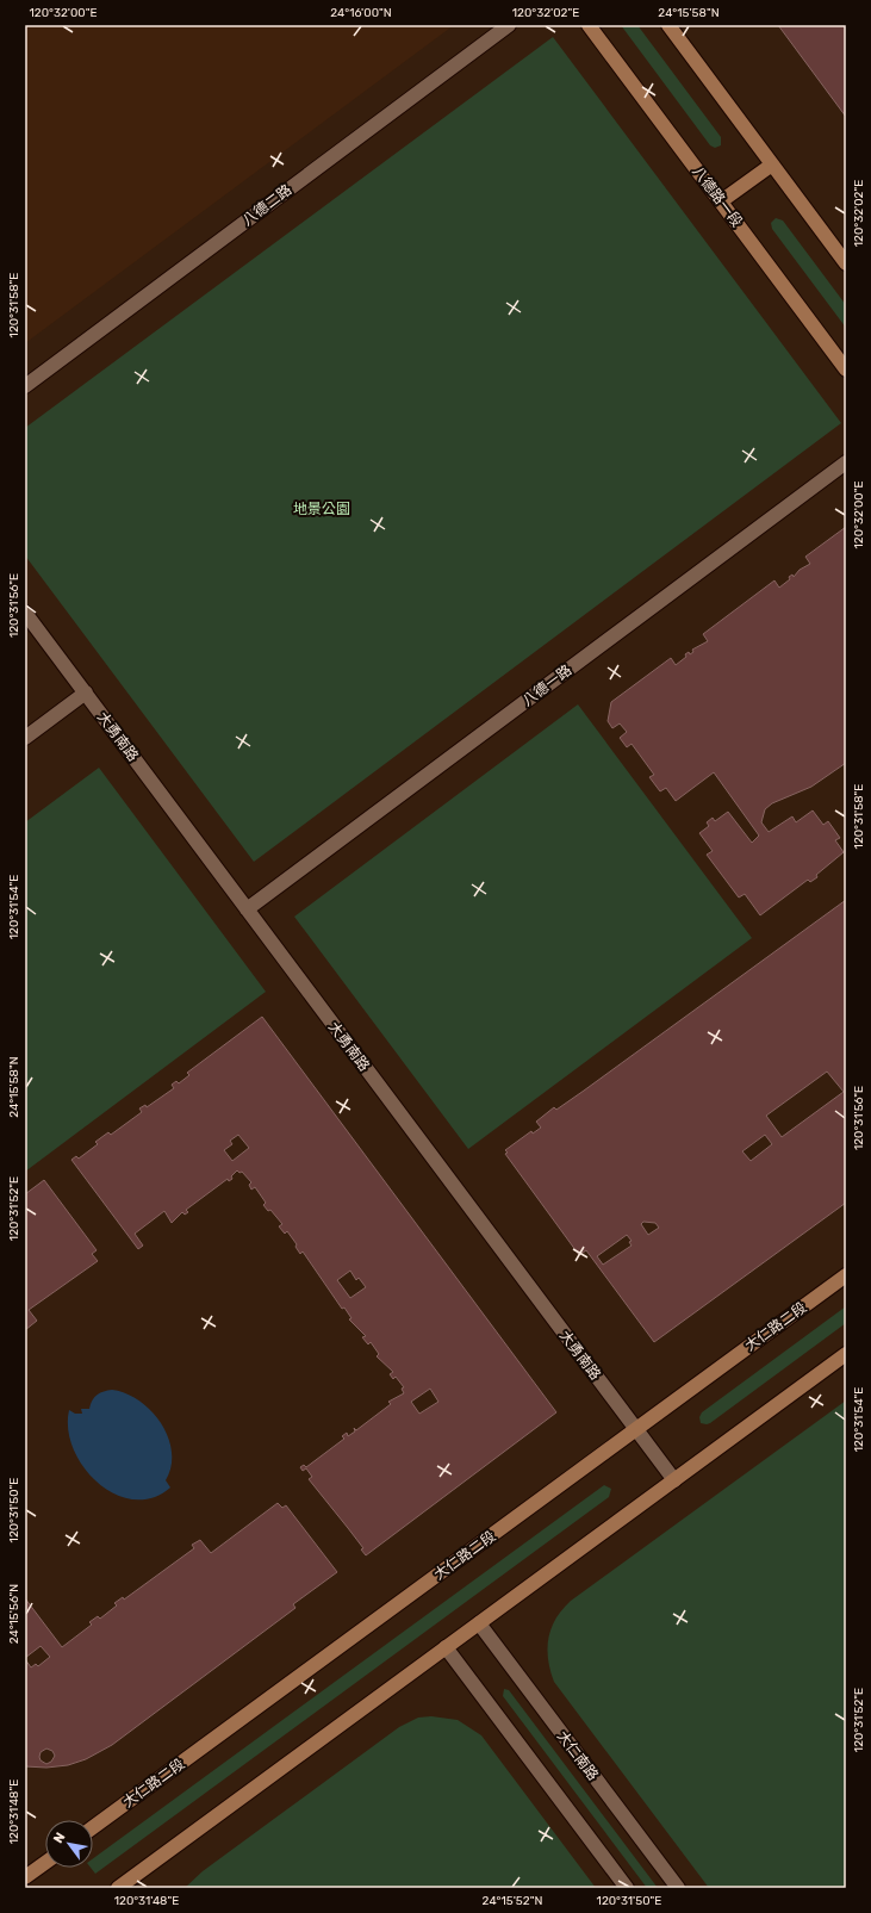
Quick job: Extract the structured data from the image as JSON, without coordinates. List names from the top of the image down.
{
  "streets": {
    "street": [
      "八德路一段",
      "八德二路",
      "八德一路",
      "大勇南路",
      "大仁路二段",
      "大仁南路"
    ]
  },
  "crossings": [
    ["八德一路", "大勇南路"],
    ["大勇南路", "大仁路二段"]
  ],
  "parks": ["地景公園"],
  "north": "top left",
  "coordinates": [
    "120°32'00\"E",
    "24°16'00\"N",
    "120°32'02\"E",
    "24°15'58\"N",
    "120°31'58\"E",
    "120°31'56\"E",
    "120°31'54\"E",
    "120°31'52\"E",
    "120°31'50\"E",
    "24°15'56\"N",
    "120°31'48\"E",
    "24°15'52\"N"
  ]
}
